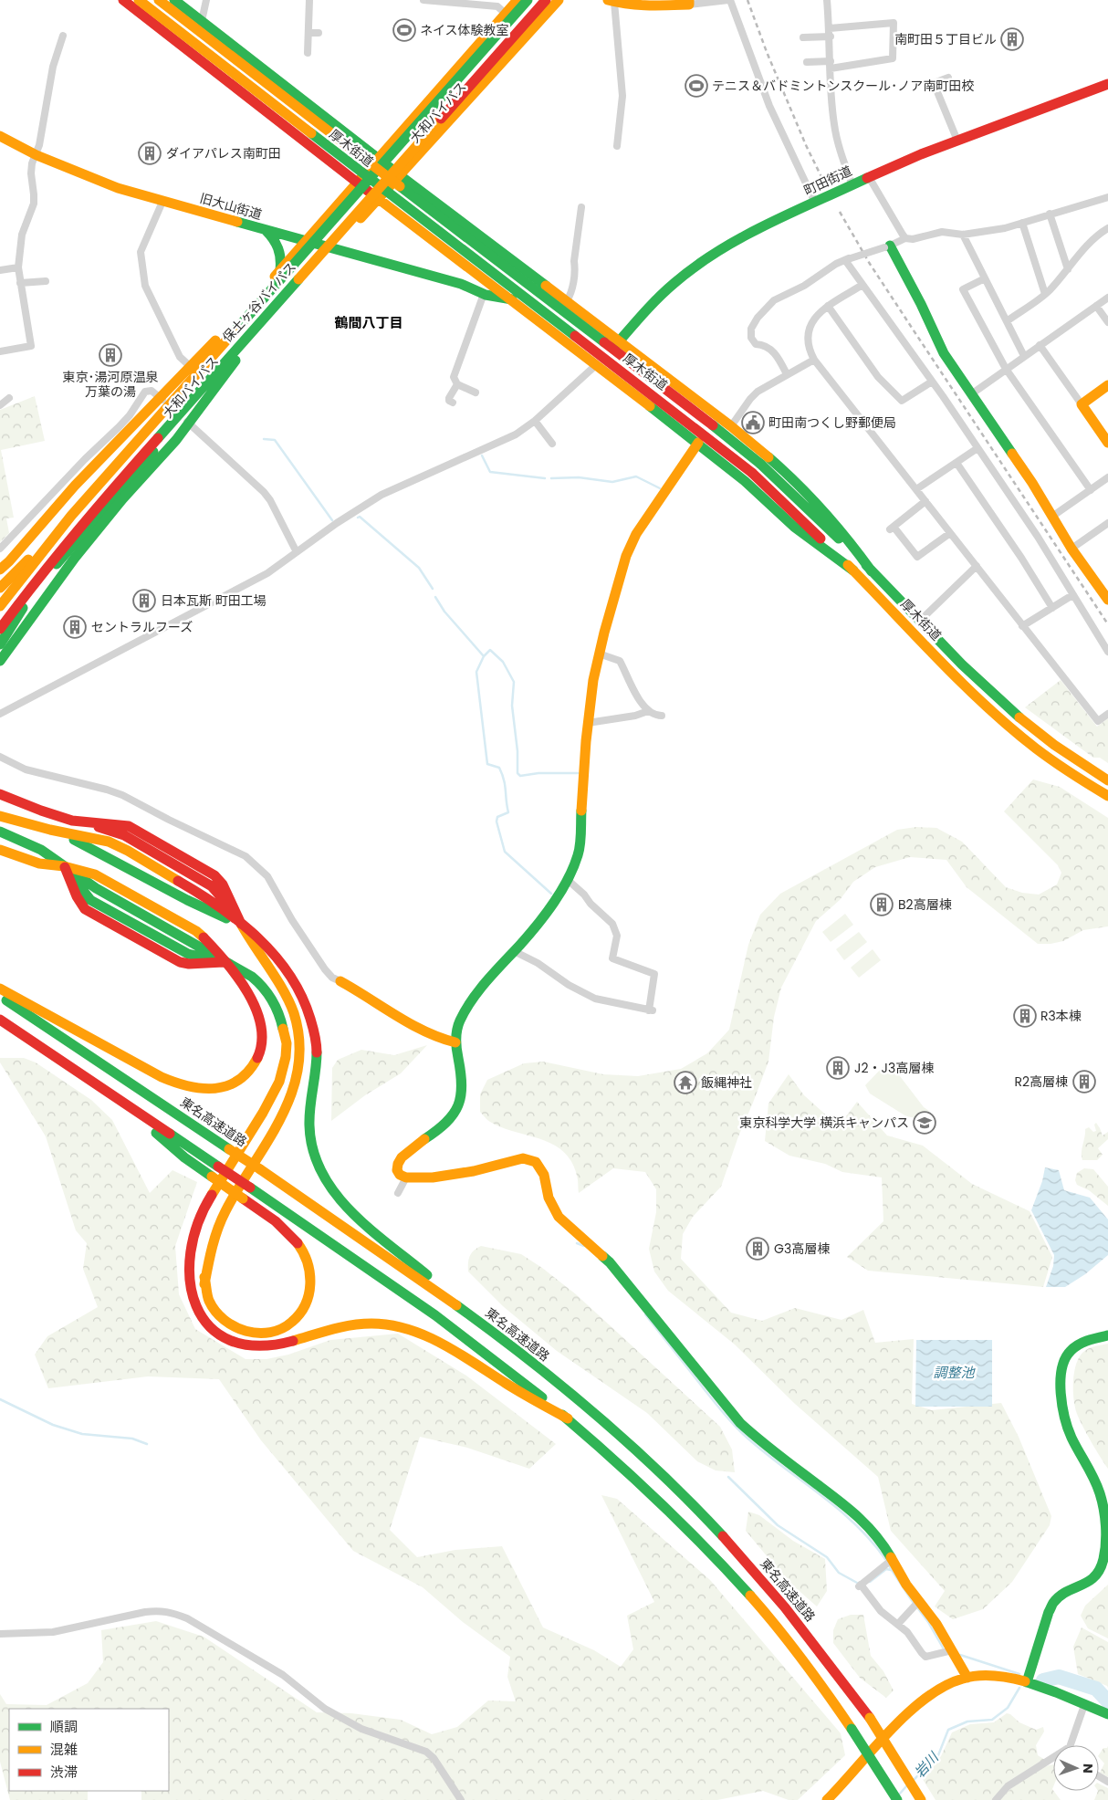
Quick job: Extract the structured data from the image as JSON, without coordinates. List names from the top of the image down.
{
  "streets": {
    "main road": [
      "大和バイパス",
      "厚木街道",
      "町田街道",
      "旧大山街道",
      "保土ヶ谷バイパス",
      "東名高速道路"
    ]
  },
  "crossings": [
    ["大和バイパス", "旧大山街道"],
    ["大和バイパス", "保土ヶ谷バイパス"]
  ],
  "districts": ["鶴間八丁目"],
  "water": ["調整池", "岩川"],
  "places": {
    "sports": ["ネイス体験教室", "テニス＆バドミントンスクール･ノア南町田校"],
    "building": [
      "南町田５丁目ビル",
      "ダイアパレス南町田",
      "東京･湯河原温泉 万葉の湯",
      "日本瓦斯 町田工場",
      "セントラルフーズ",
      "B2高層棟",
      "R3本棟",
      "J2・J3高層棟",
      "R2高層棟",
      "G3高層棟"
    ],
    "public building": ["町田南つくし野郵便局"],
    "temple": ["飯縄神社"],
    "school or university": ["東京科学大学 横浜キャンパス"]
  },
  "legend": ["順調", "混雑", "渋滞"],
  "north": "right"
}
